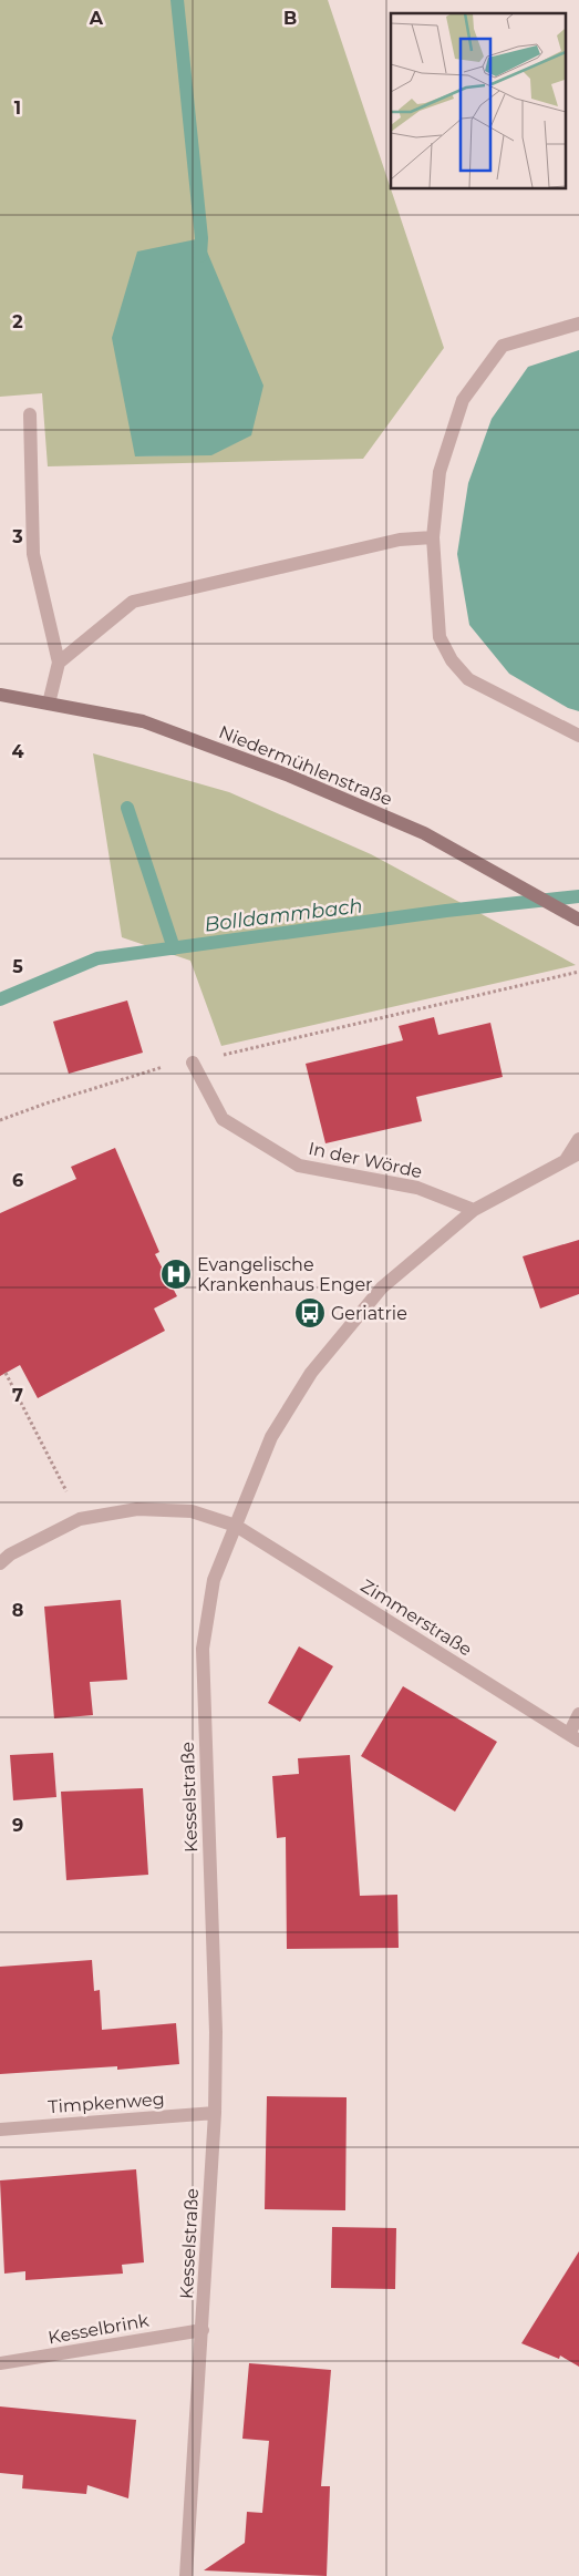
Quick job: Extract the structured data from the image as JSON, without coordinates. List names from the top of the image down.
{
  "streets": {
    "main road": ["Niedermühlenstraße"],
    "street": [
      "In der Wörde",
      "Zimmerstraße",
      "Kesselstraße",
      "Timpkenweg",
      "Kesselbrink"
    ]
  },
  "crossings": [
    ["In der Wörde", "Kesselstraße"],
    ["Zimmerstraße", "Kesselstraße"],
    ["Kesselstraße", "Timpkenweg"],
    ["Kesselstraße", "Kesselbrink"]
  ],
  "water": ["Bolldammbach"],
  "places": {
    "hospital": ["Evangelische Krankenhaus Enger"],
    "bus stop": ["Geriatrie"]
  },
  "grid": {
    "columns": ["A", "B"],
    "rows": [
      "1",
      "2",
      "3",
      "4",
      "5",
      "6",
      "7",
      "8",
      "9"
    ]
  }
}
